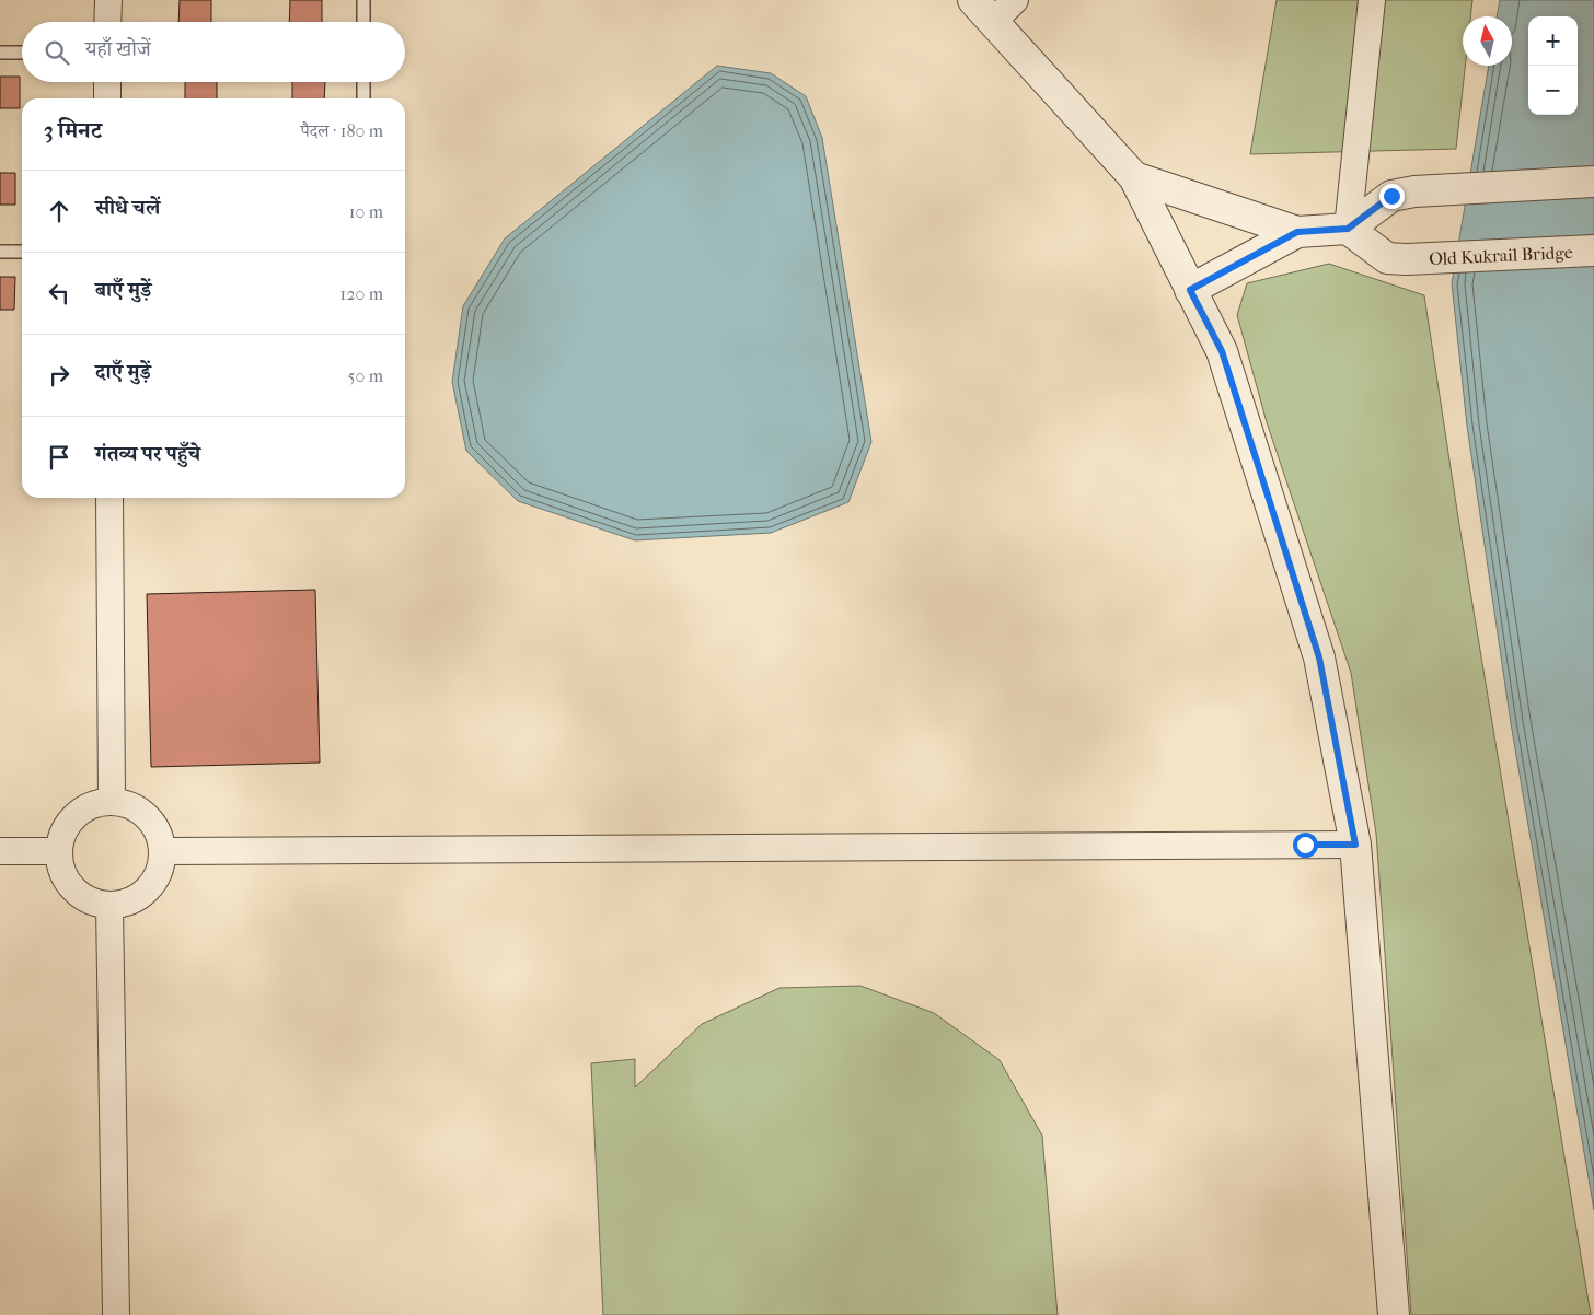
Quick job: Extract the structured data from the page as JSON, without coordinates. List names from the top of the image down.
{
  "streets": {
    "street": ["Old Kukrail Bridge"]
  },
  "north": "top",
  "page": {
    "map_buttons": ["+", "−"],
    "search": "यहाँ खोजें",
    "heading": ["3 मिनट", "पैदल · 180 m"],
    "list": [
      ["सीधे चलें", "10 m"],
      ["बाएँ मुड़ें", "120 m"],
      ["दाएँ मुड़ें", "50 m"],
      "गंतव्य पर पहुँचे"
    ]
  }
}
